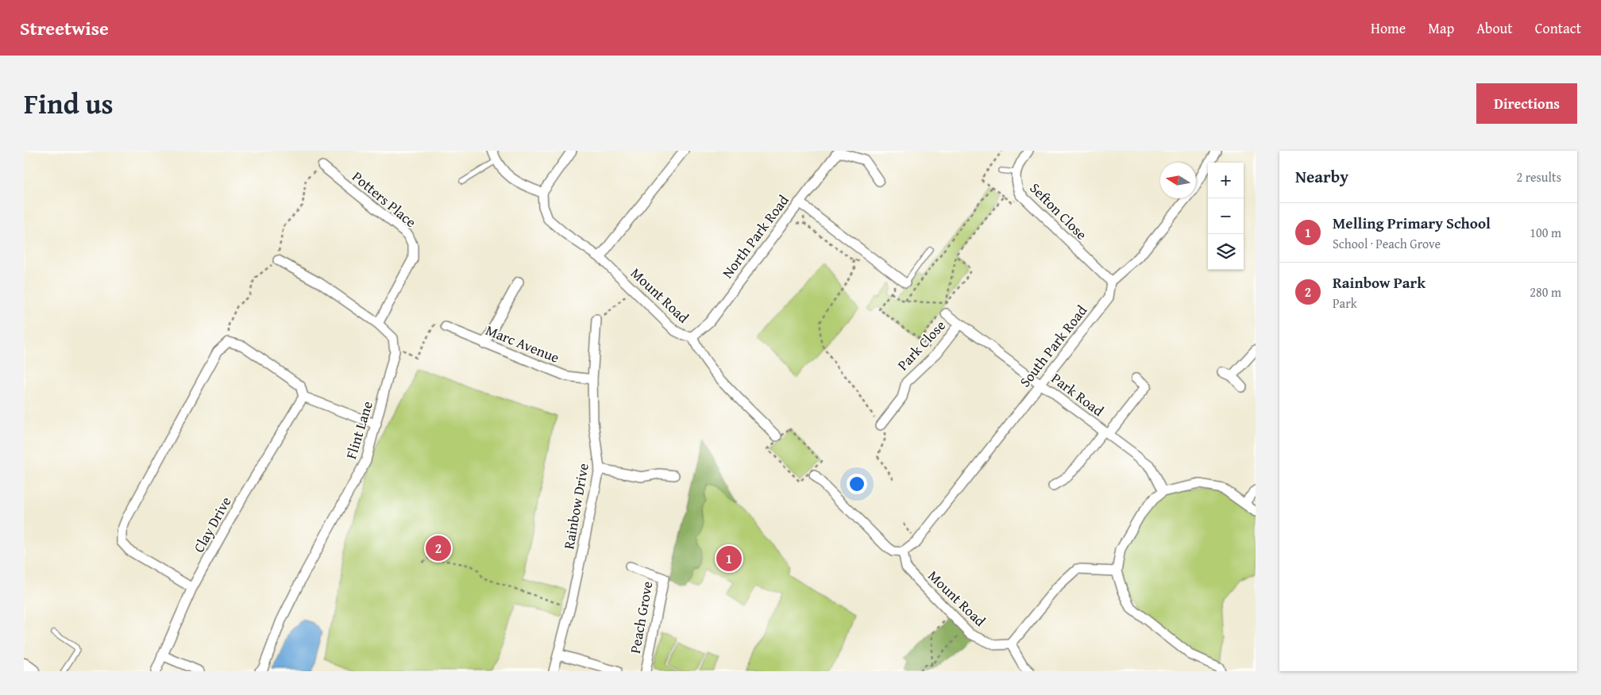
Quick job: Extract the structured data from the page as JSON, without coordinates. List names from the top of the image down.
{
  "streets": {
    "street": [
      "Potters Place",
      "Sefton Close",
      "North Park Road",
      "Mount Road",
      "Marc Avenue",
      "Park Close",
      "South Park Road",
      "Park Road",
      "Flint Lane",
      "Rainbow Drive",
      "Clay Drive",
      "Peach Grove"
    ]
  },
  "crossings": [
    ["Sefton Close", "South Park Road"],
    ["North Park Road", "Mount Road"],
    ["Mount Road", "South Park Road"],
    ["Marc Avenue", "Rainbow Drive"],
    ["Park Close", "Park Road"],
    ["South Park Road", "Park Road"]
  ],
  "north": "left",
  "page": {
    "header": "Streetwise",
    "nav": [
      "Home",
      "Map",
      "About",
      "Contact"
    ],
    "title": "Find us",
    "buttons": "Directions",
    "heading": ["Nearby", "2 results"],
    "map_buttons": ["+", "−"],
    "list": [
      {
        "mark": "1",
        "name": "Melling Primary School",
        "note": "School · Peach Grove",
        "value": "100 m"
      },
      {
        "mark": "2",
        "name": "Rainbow Park",
        "note": "Park",
        "value": "280 m"
      }
    ],
    "pins": ["2", "1"]
  }
}
